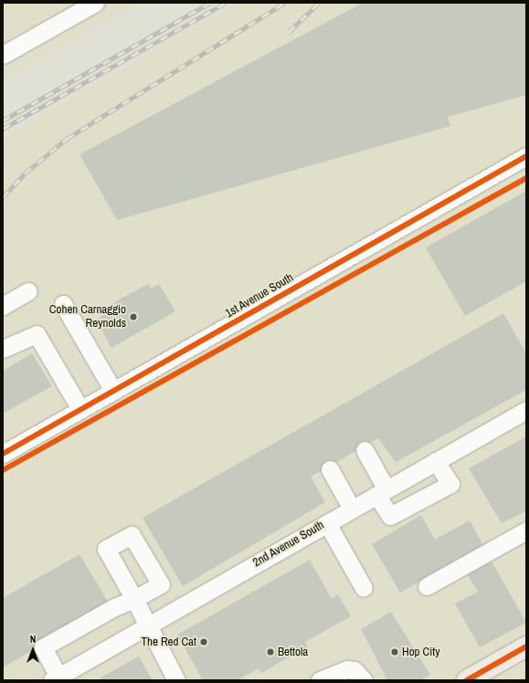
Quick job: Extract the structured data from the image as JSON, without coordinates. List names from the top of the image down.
{
  "streets": {
    "street": ["1st Avenue South", "2nd Avenue South"]
  },
  "places": [
    "Cohen Carnaggio Reynolds",
    "The Red Cat",
    "Bettola",
    "Hop City"
  ],
  "north": "top"
}
